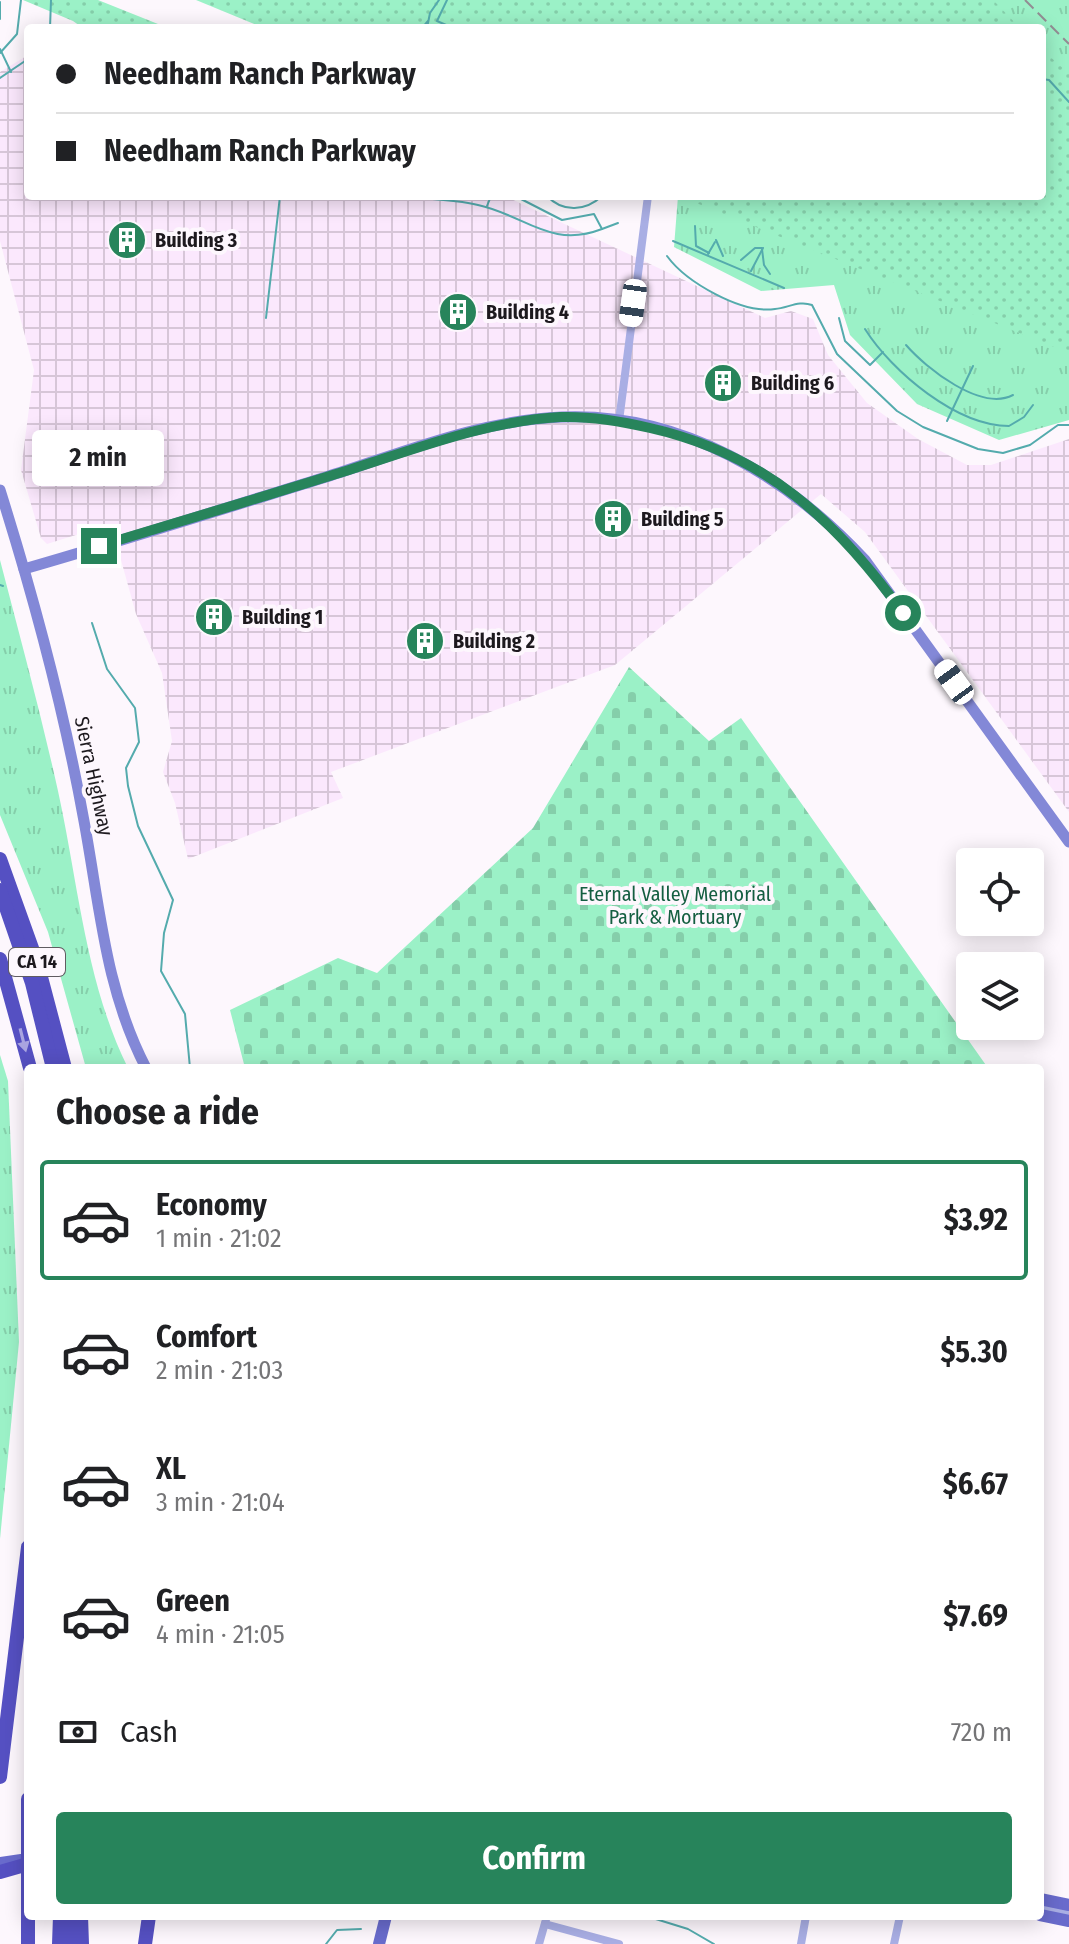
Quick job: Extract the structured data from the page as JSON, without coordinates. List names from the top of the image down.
{
  "streets": {
    "highway": ["CA 14"],
    "street": ["Sierra Highway"]
  },
  "parks": ["Eternal Valley Memorial Park & Mortuary"],
  "places": {
    "building": [
      "Building 3",
      "Building 4",
      "Building 6",
      "Building 5",
      "Building 1",
      "Building 2"
    ]
  },
  "page": {
    "banner": ["Needham Ranch Parkway", "Needham Ranch Parkway"],
    "bubble": "2 min",
    "heading": "Choose a ride",
    "list": [
      {
        "name": "Economy",
        "note": "1 min · 21:02",
        "value": "$3.92"
      },
      {
        "name": "Comfort",
        "note": "2 min · 21:03",
        "value": "$5.30"
      },
      {
        "name": "XL",
        "note": "3 min · 21:04",
        "value": "$6.67"
      },
      {
        "name": "Green",
        "note": "4 min · 21:05",
        "value": "$7.69"
      }
    ],
    "pay": ["Cash", "720 m"],
    "buttons": "Confirm"
  }
}
